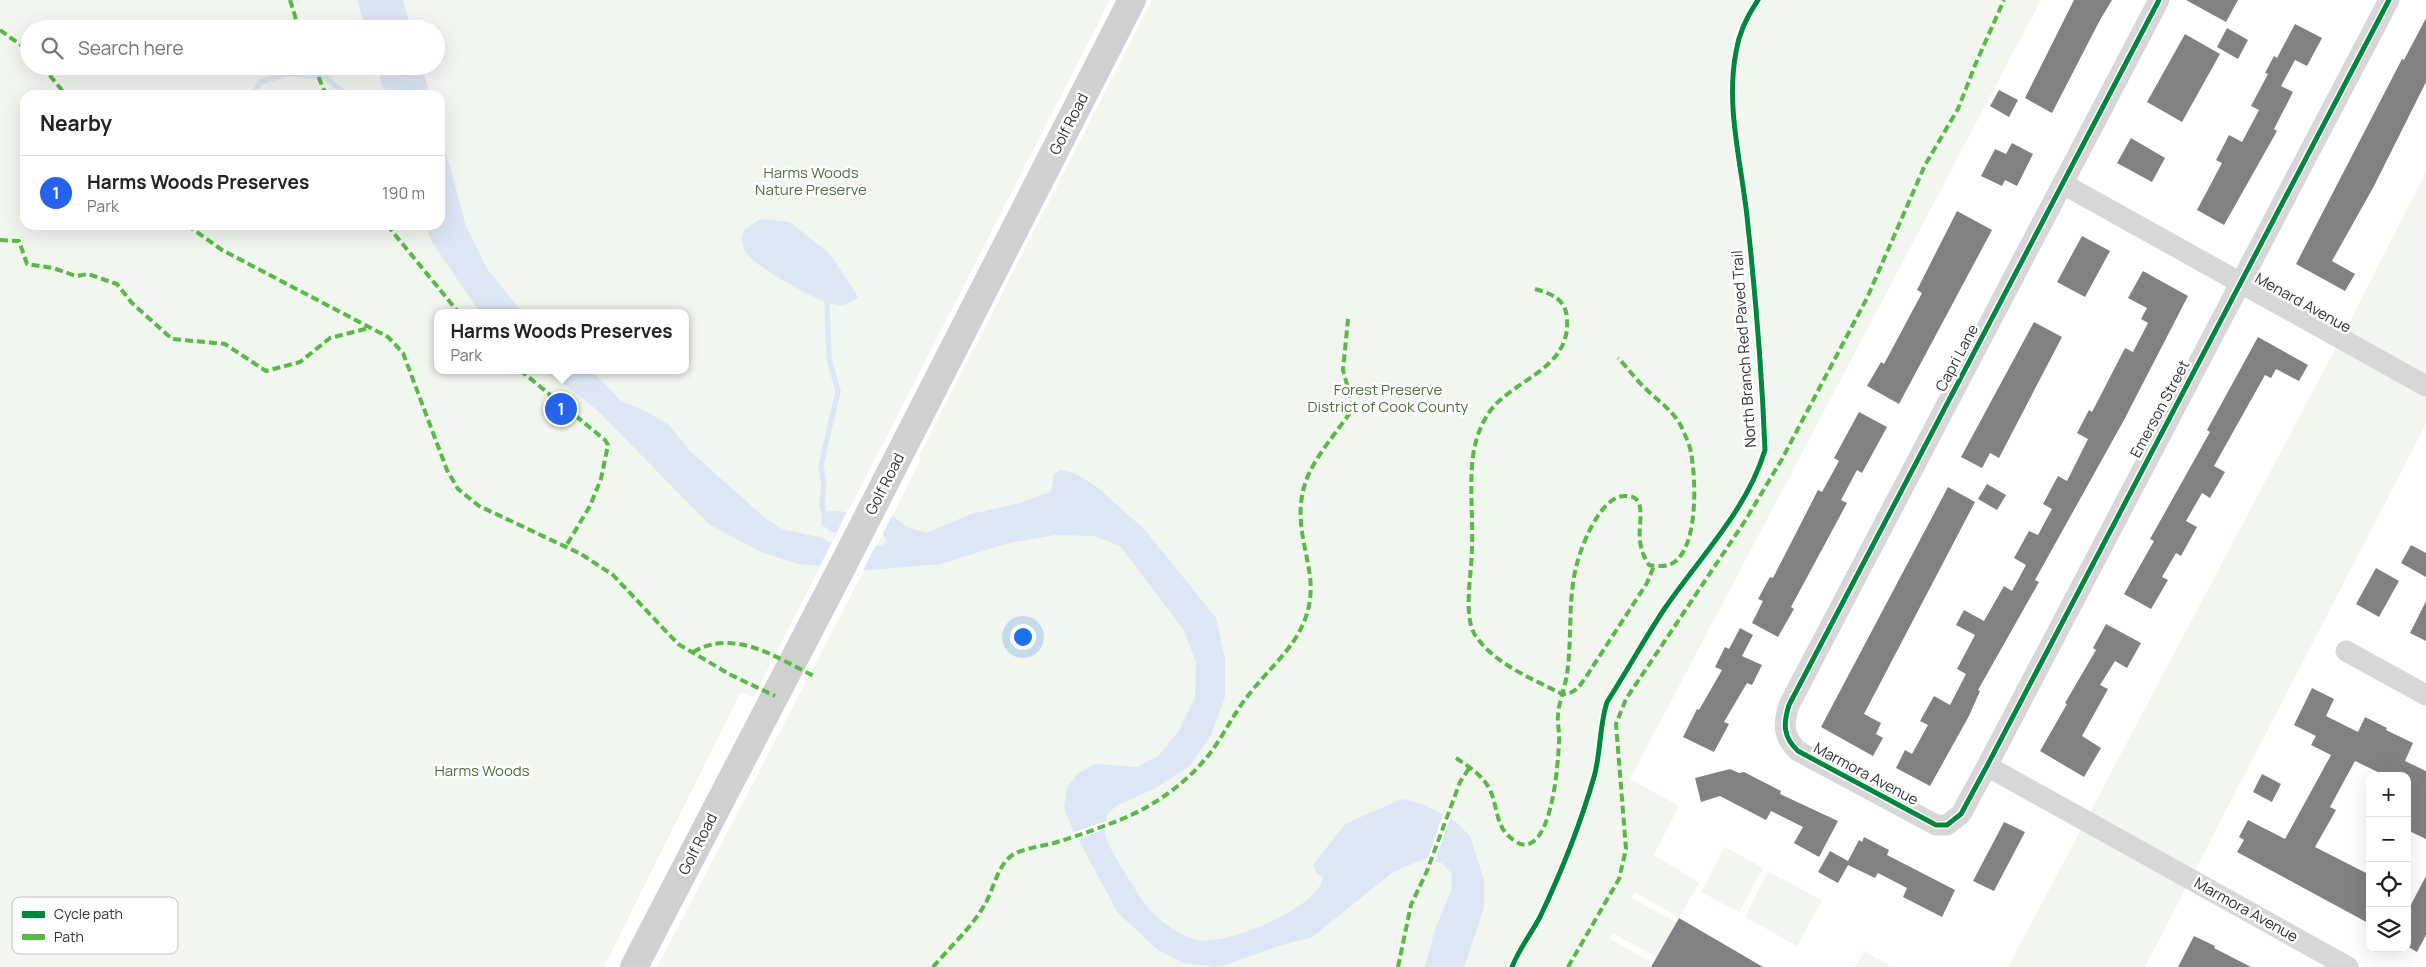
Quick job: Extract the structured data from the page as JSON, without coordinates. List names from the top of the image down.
{
  "streets": {
    "main road": ["Golf Road"],
    "street": [
      "Menard Avenue",
      "Capri Lane",
      "Emerson Street",
      "Marmora Avenue"
    ],
    "cycle path": ["North Branch Red Paved Trail"]
  },
  "crossings": [
    ["Menard Avenue", "Capri Lane"],
    ["Menard Avenue", "Emerson Street"],
    ["Capri Lane", "Marmora Avenue"],
    ["Emerson Street", "Marmora Avenue"]
  ],
  "parks": ["Harms Woods Nature Preserve", "Forest Preserve District of Cook County", "Harms Woods"],
  "legend": ["Cycle path", "Path"],
  "page": {
    "search": "Search here",
    "heading": "Nearby",
    "list": [
      {
        "mark": "1",
        "name": "Harms Woods Preserves",
        "note": "Park",
        "value": "190 m"
      }
    ],
    "popup": ["Harms Woods Preserves", "Park"],
    "pins": "1",
    "map_buttons": ["+", "−"]
  }
}
